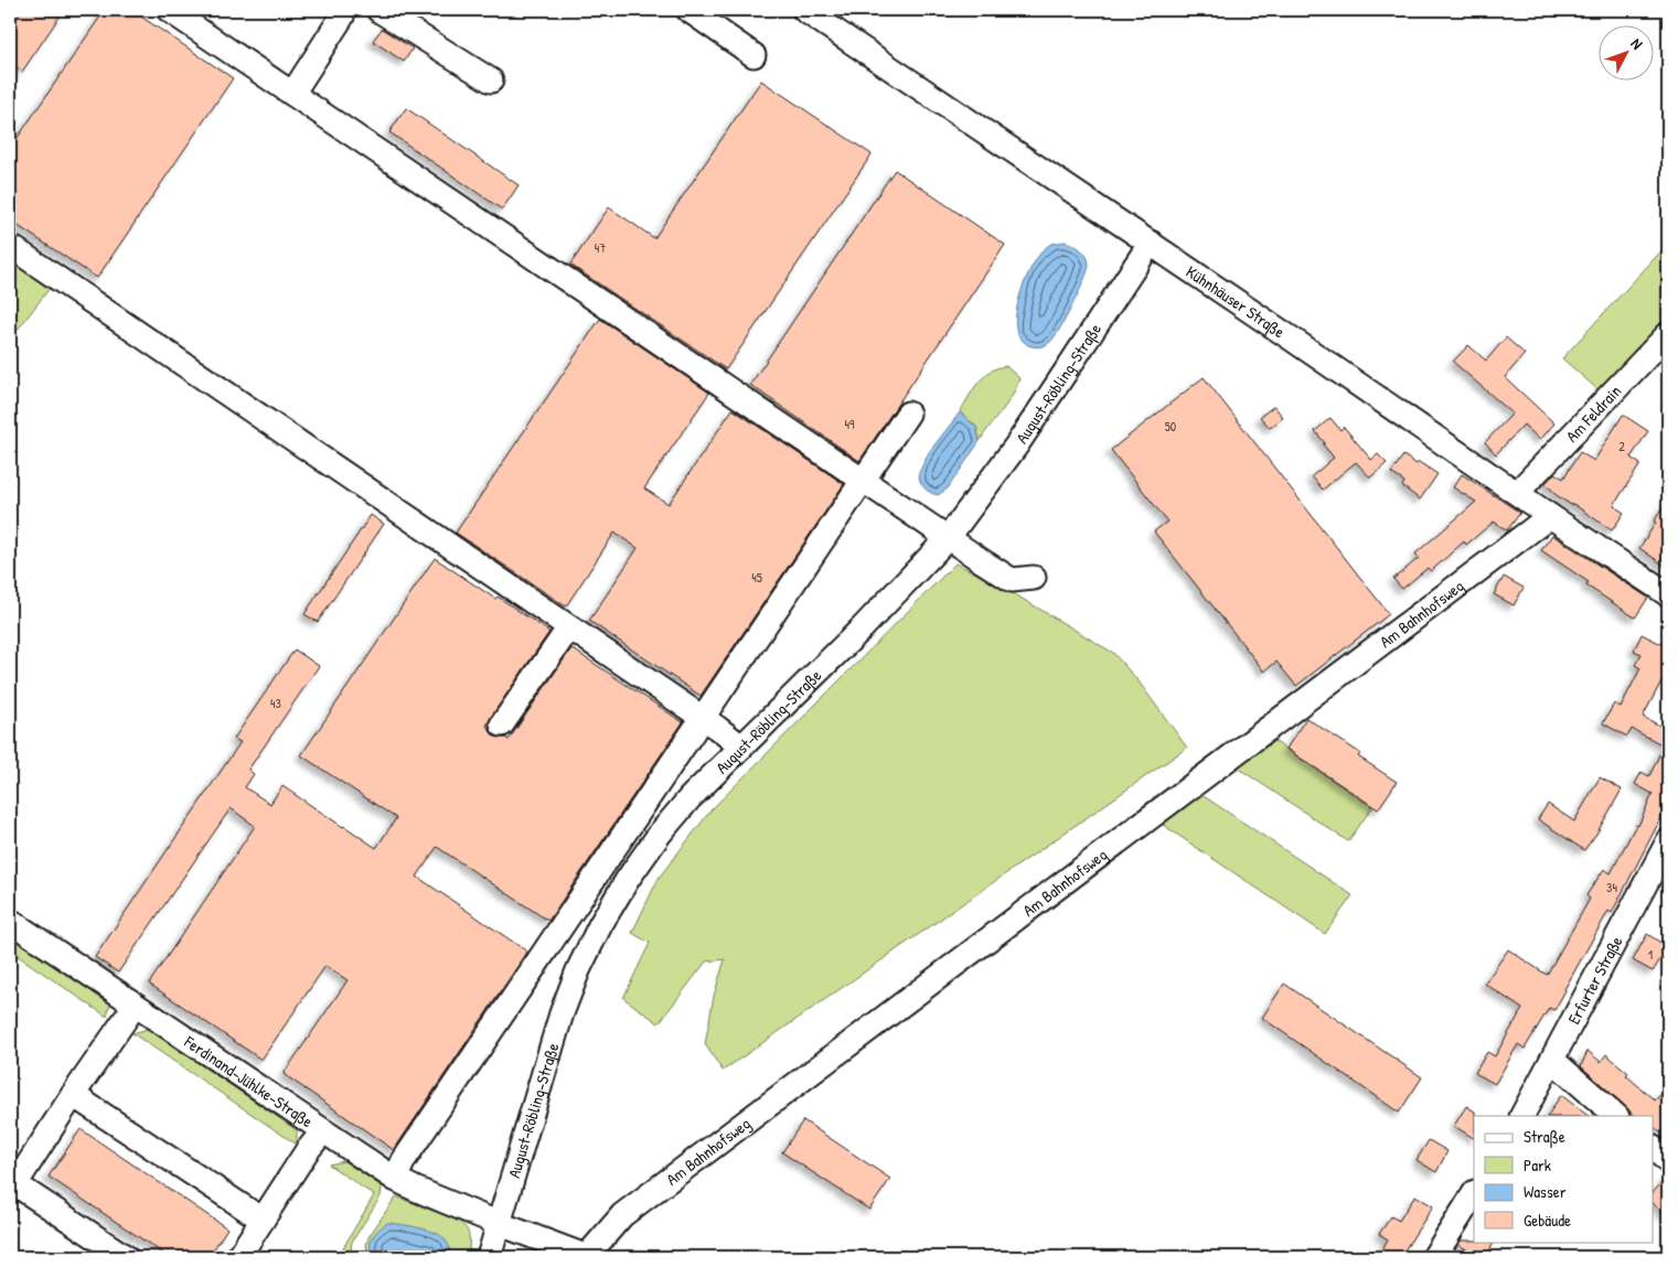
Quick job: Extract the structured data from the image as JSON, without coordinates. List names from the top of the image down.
{
  "streets": {
    "street": [
      "Kühnhäuser Straße",
      "August-Röbling-Straße",
      "Am Feldrain",
      "Am Bahnhofsweg",
      "Erfurter Straße",
      "Ferdinand-Jühlke-Straße"
    ]
  },
  "crossings": [
    ["Kühnhäuser Straße", "August-Röbling-Straße"],
    ["Kühnhäuser Straße", "Am Feldrain"],
    ["Kühnhäuser Straße", "Am Bahnhofsweg"],
    ["August-Röbling-Straße", "Ferdinand-Jühlke-Straße"],
    ["Am Bahnhofsweg", "Ferdinand-Jühlke-Straße"]
  ],
  "house_numbers": [
    "47",
    "49",
    "50",
    "2",
    "45",
    "43",
    "34",
    "1"
  ],
  "legend": [
    "Straße",
    "Park",
    "Wasser",
    "Gebäude"
  ],
  "north": "top right"
}
